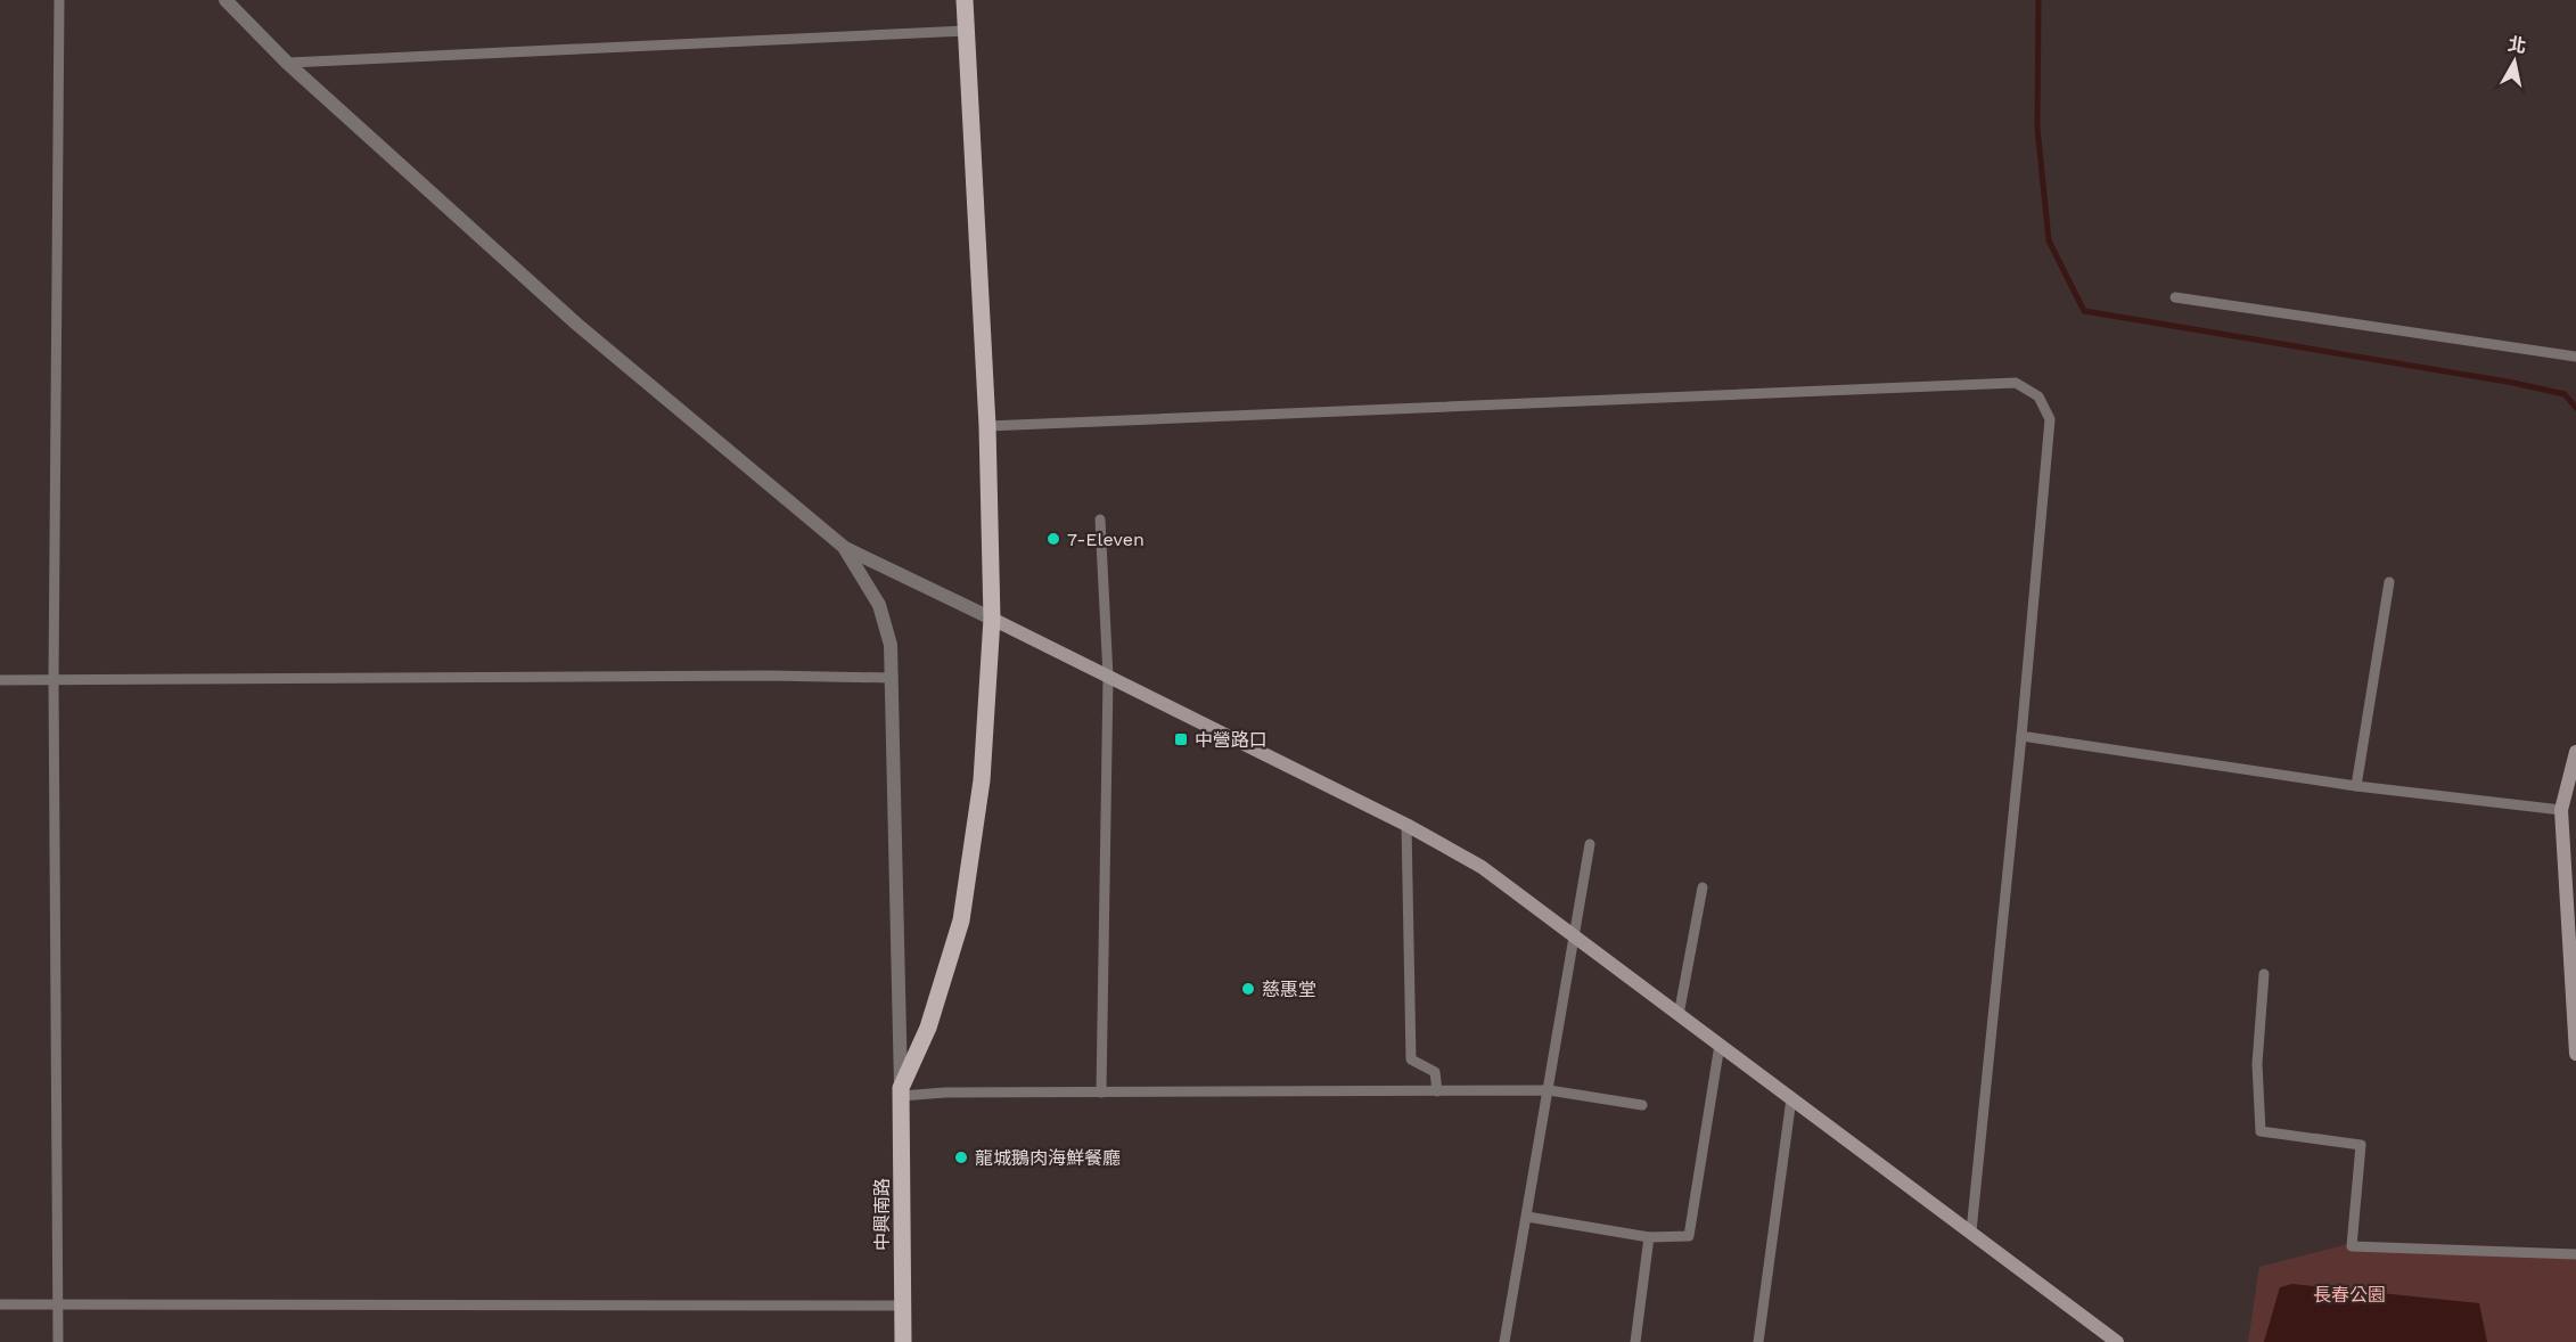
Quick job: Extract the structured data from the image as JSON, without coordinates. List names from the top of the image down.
{
  "streets": {
    "main road": ["中興南路"]
  },
  "parks": ["長春公園"],
  "places": {
    "other": ["7-Eleven", "慈惠堂", "龍城鵝肉海鮮餐廳"],
    "transit": ["中營路口"]
  },
  "north": "top"
}
